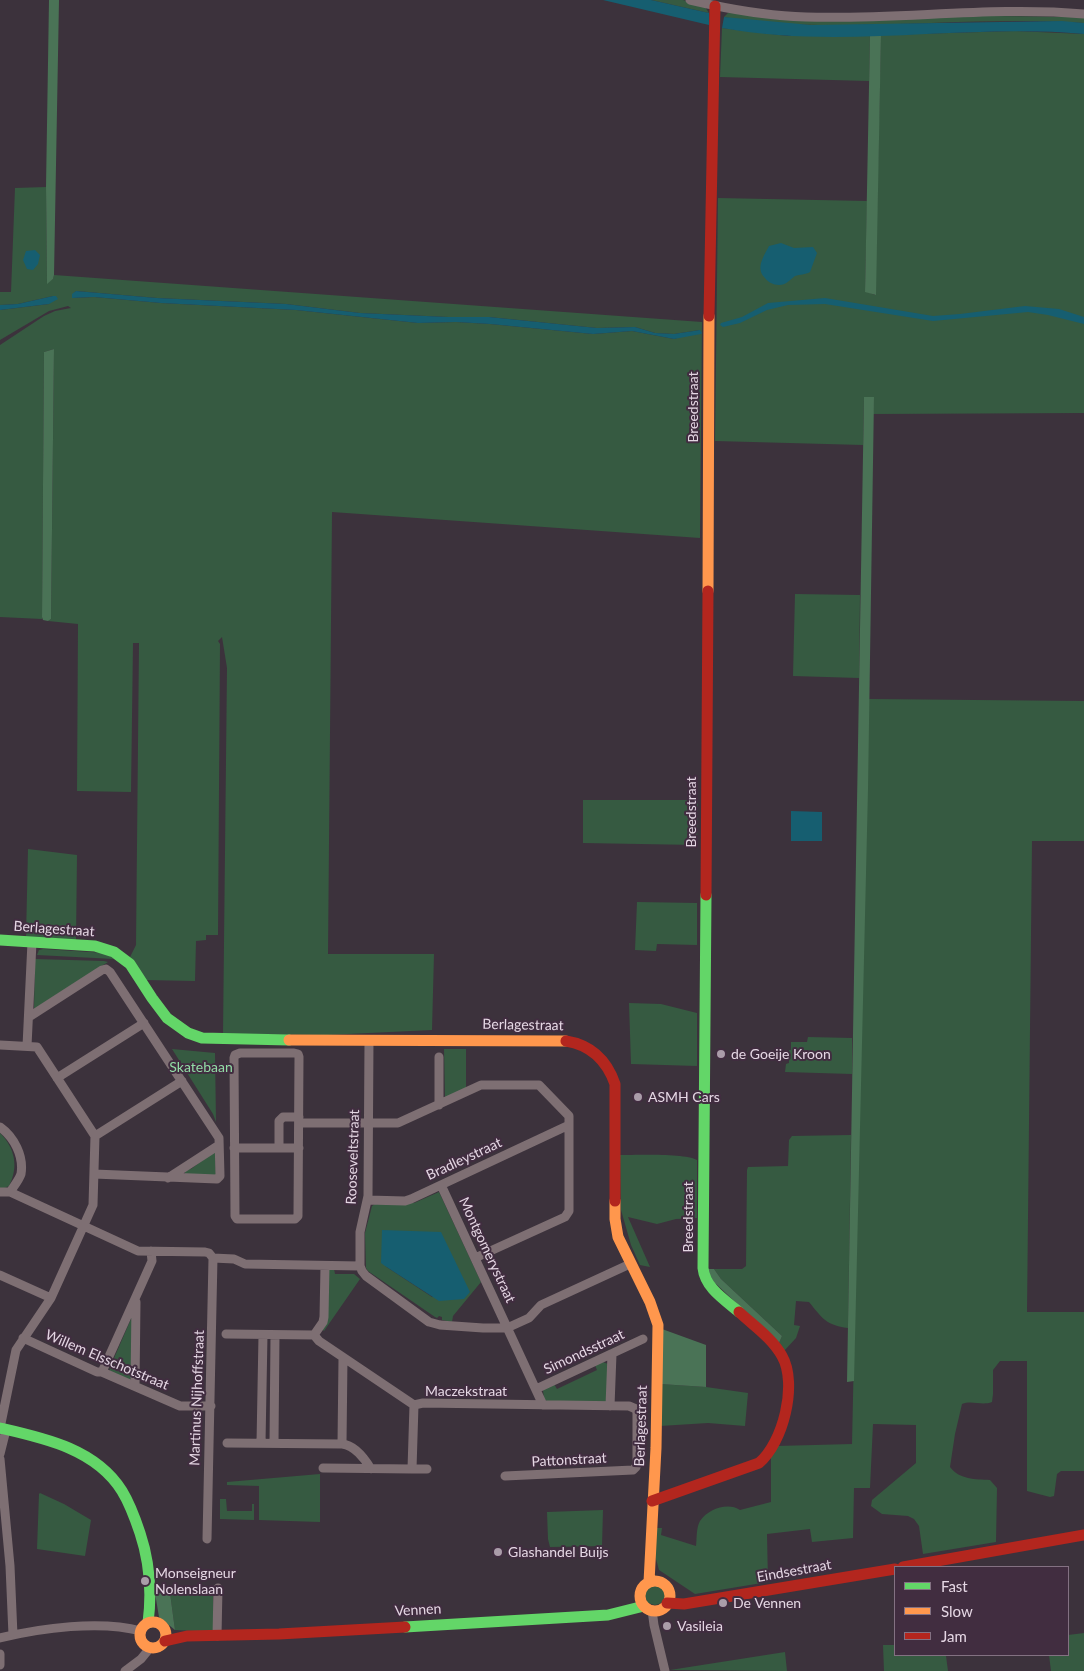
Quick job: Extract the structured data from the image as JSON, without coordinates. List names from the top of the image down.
{
  "streets": {
    "street": [
      "Breedstraat",
      "Berlagestraat",
      "Rooseveltstraat",
      "Bradleystraat",
      "Montgomerystraat",
      "Simondsstraat",
      "Willem Elsschotstraat",
      "Maczekstraat",
      "Martinus Nijhoffstraat",
      "Pattonstraat",
      "Eindsestraat",
      "Vennen"
    ]
  },
  "crossings": [
    ["Breedstraat", "Berlagestraat"],
    ["Berlagestraat", "Rooseveltstraat"],
    ["Berlagestraat", "Eindsestraat"],
    ["Berlagestraat", "Vennen"],
    ["Rooseveltstraat", "Bradleystraat"],
    ["Bradleystraat", "Montgomerystraat"],
    ["Montgomerystraat", "Simondsstraat"],
    ["Simondsstraat", "Maczekstraat"],
    ["Willem Elsschotstraat", "Martinus Nijhoffstraat"],
    ["Maczekstraat", "Pattonstraat"],
    ["Eindsestraat", "Vennen"]
  ],
  "parks": ["Skatebaan"],
  "places": [
    "de Goeije Kroon",
    "ASMH Cars",
    "Glashandel Buijs",
    "Monseigneur Nolenslaan",
    "De Vennen",
    "Vasileia"
  ],
  "legend": ["Fast", "Slow", "Jam"]
}
